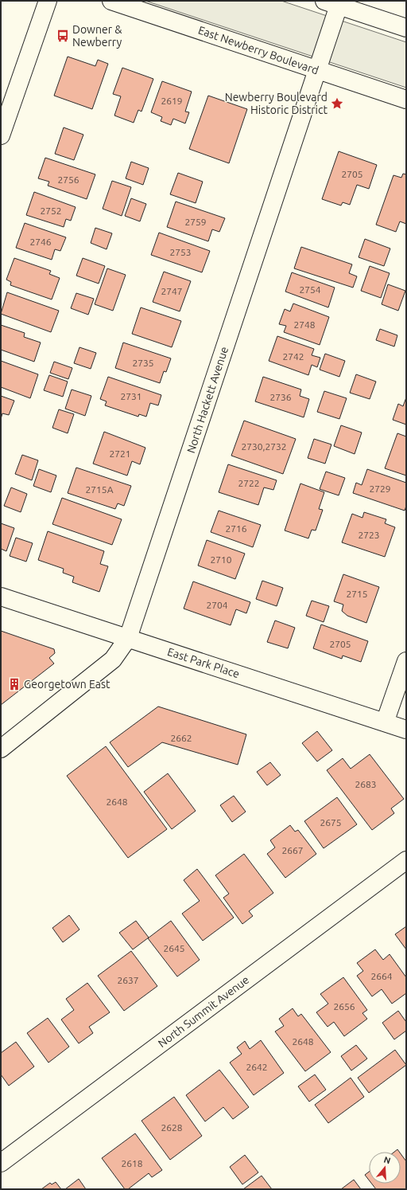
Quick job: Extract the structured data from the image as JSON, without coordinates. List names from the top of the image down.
{
  "streets": {
    "street": [
      "East Newberry Boulevard",
      "North Hackett Avenue",
      "East Park Place",
      "North Summit Avenue"
    ]
  },
  "crossings": [
    ["East Newberry Boulevard", "North Hackett Avenue"],
    ["North Hackett Avenue", "East Park Place"]
  ],
  "places": {
    "bus stop": ["Downer & Newberry"],
    "place": ["Newberry Boulevard Historic District"],
    "building": ["Georgetown East"]
  },
  "house_numbers": [
    "2619",
    "2705",
    "2756",
    "2752",
    "2759",
    "2746",
    "2753",
    "2754",
    "2747",
    "2748",
    "2742",
    "2735",
    "2731",
    "2736",
    "2730,2732",
    "2721",
    "2722",
    "2729",
    "2715A",
    "2716",
    "2723",
    "2710",
    "2715",
    "2704",
    "2705",
    "2662",
    "2683",
    "2648",
    "2675",
    "2667",
    "2645",
    "2664",
    "2637",
    "2656",
    "2648",
    "2642",
    "2628",
    "2618"
  ],
  "north": "top"
}
